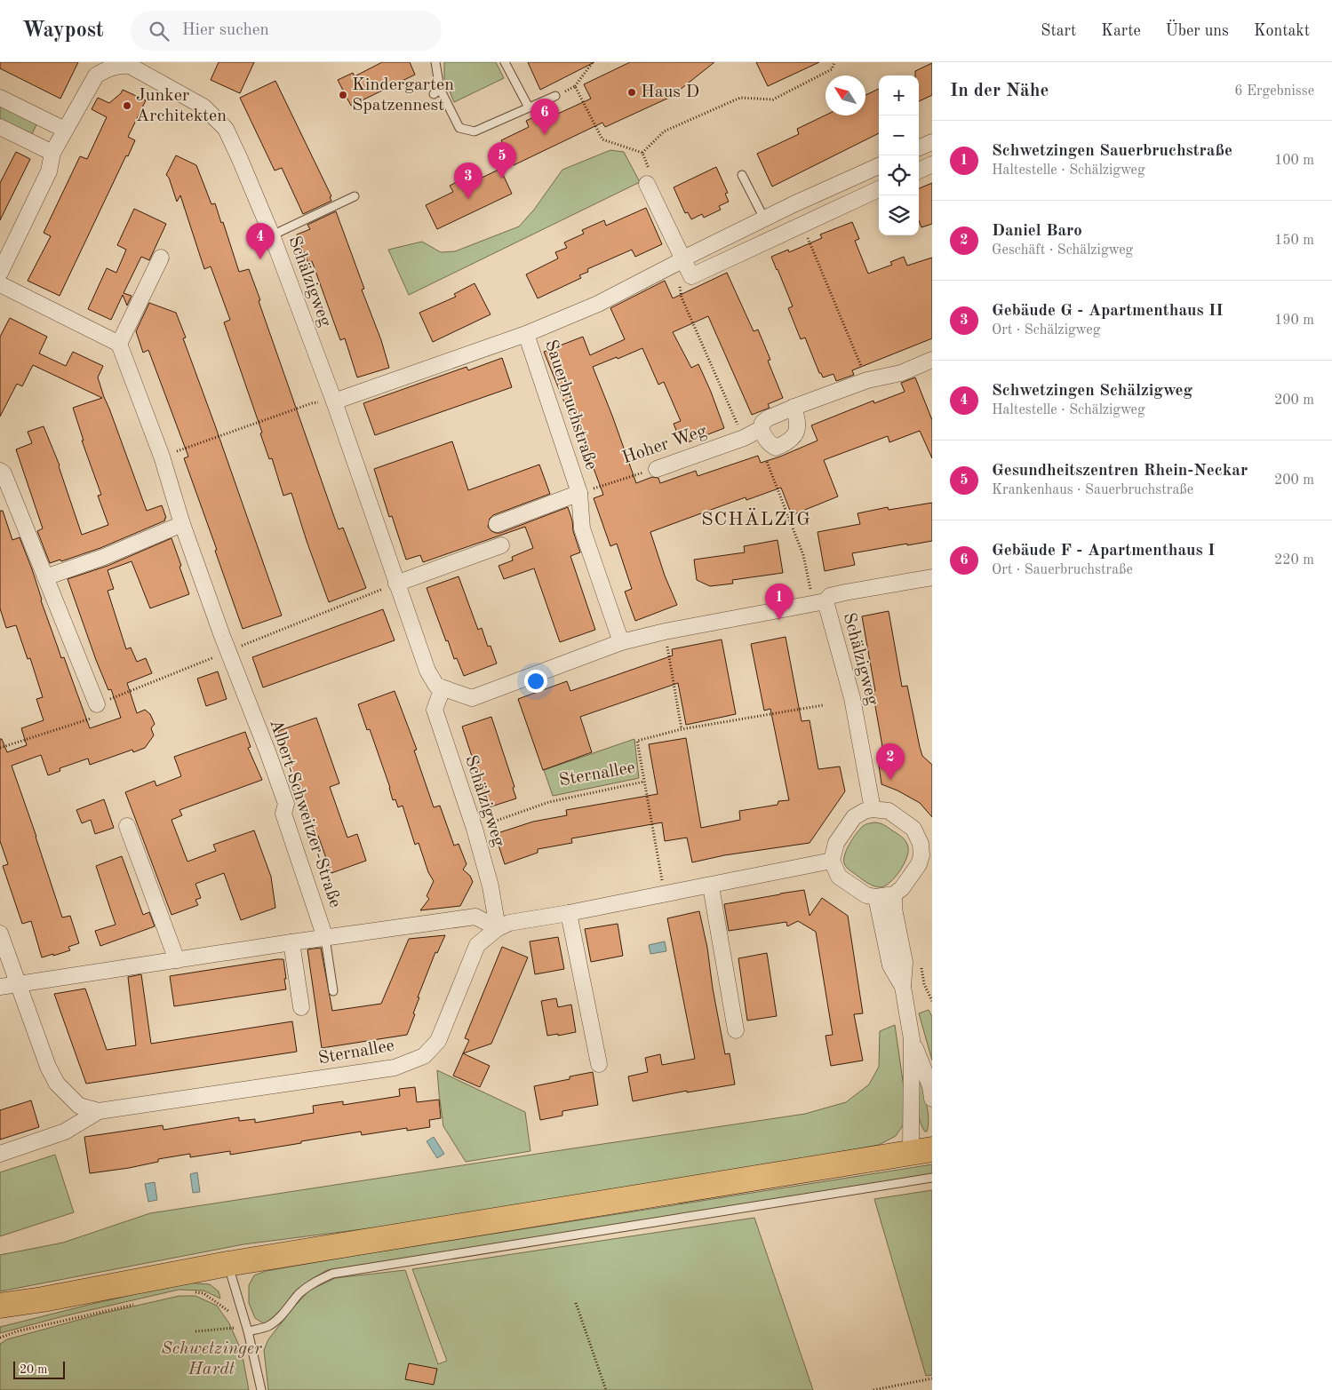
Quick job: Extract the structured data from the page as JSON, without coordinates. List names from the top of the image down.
{
  "streets": {
    "street": [
      "Schälzigweg",
      "Sauerbruchstraße",
      "Hoher Weg",
      "Sternallee",
      "Albert-Schweitzer-Straße"
    ]
  },
  "crossings": [
    ["Schälzigweg", "Sauerbruchstraße"],
    ["Schälzigweg", "Sternallee"],
    ["Sauerbruchstraße", "Hoher Weg"]
  ],
  "districts": ["SCHÄLZIG"],
  "parks": ["Schwetzinger Hardt"],
  "places": ["Haus D", "Kindergarten Spatzennest", "Junker Architekten"],
  "scale_bar": "20 m",
  "north": "top left",
  "page": {
    "header": "Waypost",
    "search": "Hier suchen",
    "nav": [
      "Start",
      "Karte",
      "Über uns",
      "Kontakt"
    ],
    "heading": ["In der Nähe", "6 Ergebnisse"],
    "map_buttons": ["+", "−"],
    "pins": [
      "6",
      "5",
      "3",
      "4",
      "1",
      "2"
    ],
    "list": [
      {
        "mark": "1",
        "name": "Schwetzingen Sauerbruchstraße",
        "note": "Haltestelle · Schälzigweg",
        "value": "100 m"
      },
      {
        "mark": "2",
        "name": "Daniel Baro",
        "note": "Geschäft · Schälzigweg",
        "value": "150 m"
      },
      {
        "mark": "3",
        "name": "Gebäude G - Apartmenthaus II",
        "note": "Ort · Schälzigweg",
        "value": "190 m"
      },
      {
        "mark": "4",
        "name": "Schwetzingen Schälzigweg",
        "note": "Haltestelle · Schälzigweg",
        "value": "200 m"
      },
      {
        "mark": "5",
        "name": "Gesundheitszentren Rhein-Neckar",
        "note": "Krankenhaus · Sauerbruchstraße",
        "value": "200 m"
      },
      {
        "mark": "6",
        "name": "Gebäude F - Apartmenthaus I",
        "note": "Ort · Sauerbruchstraße",
        "value": "220 m"
      }
    ],
    "scale": "20 m"
  }
}
